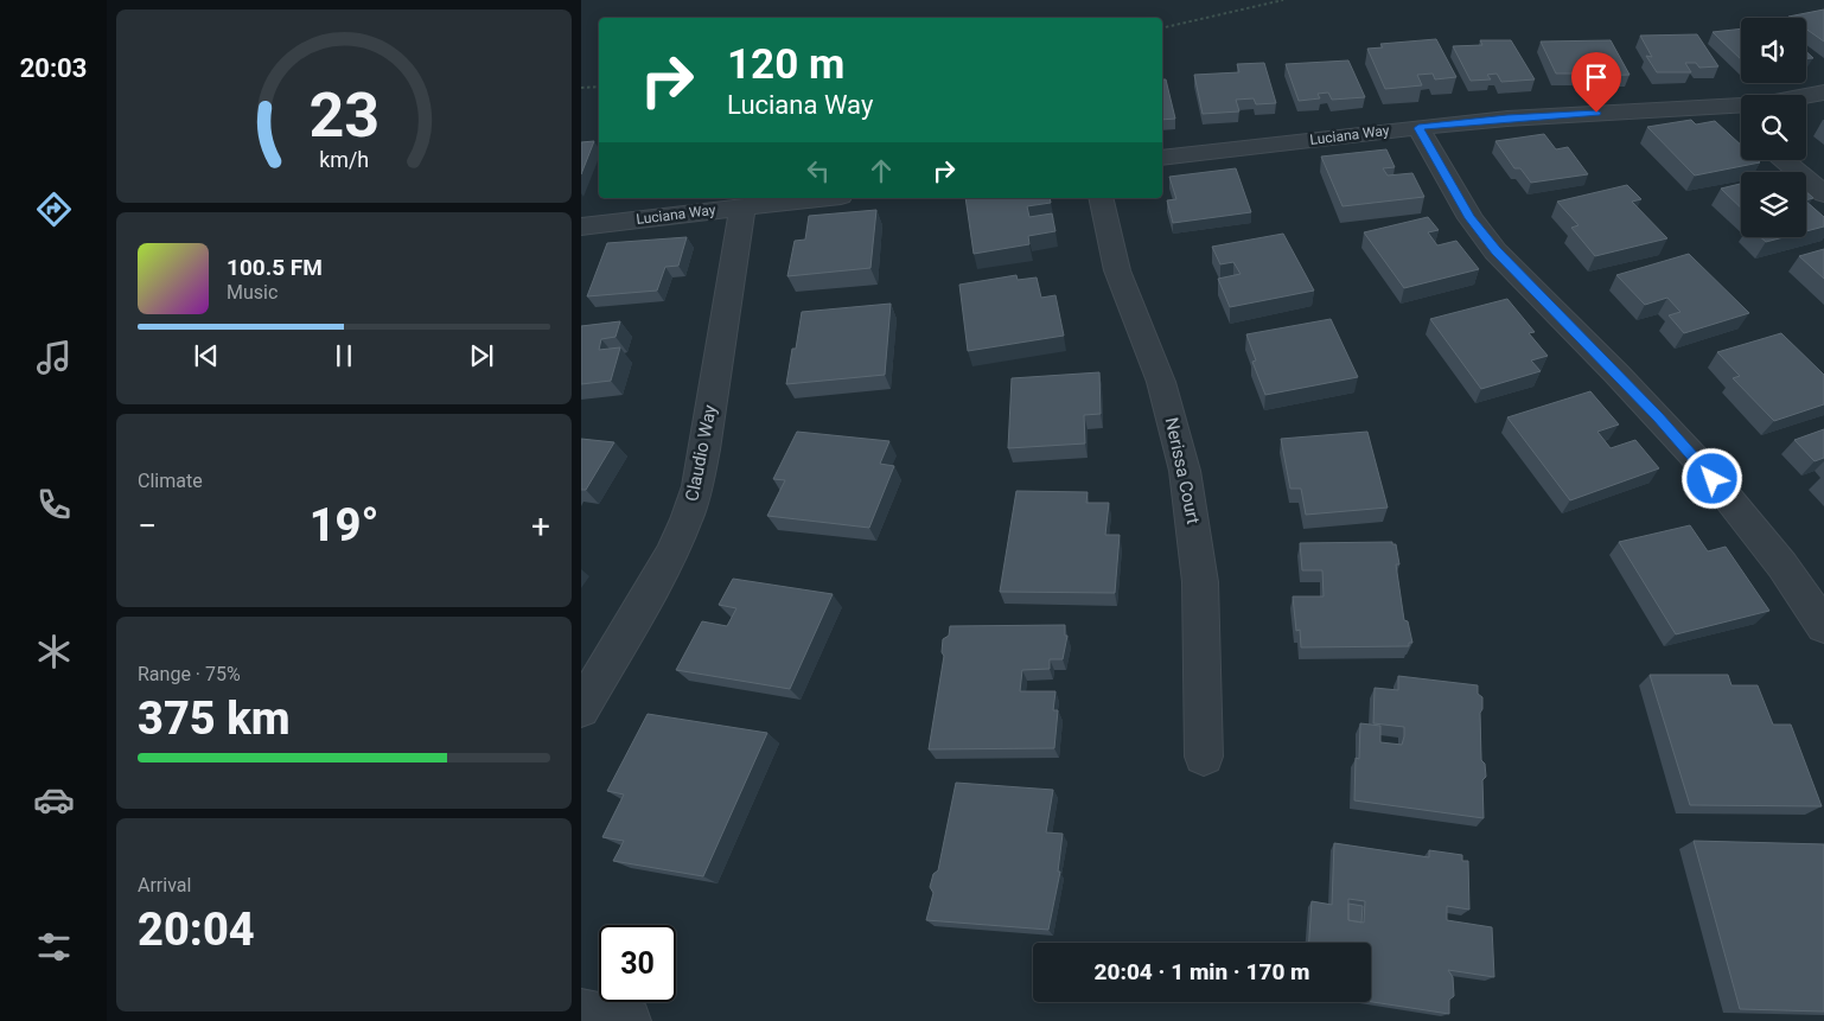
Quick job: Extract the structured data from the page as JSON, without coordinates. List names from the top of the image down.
{
  "streets": {
    "street": ["Luciana Way", "Claudio Way", "Nerissa Court"]
  },
  "crossings": [
    ["Luciana Way", "Claudio Way"]
  ],
  "page": {
    "tabs": "20:03",
    "turn": ["120 m", "Luciana Way"],
    "song": ["100.5 FM", "Music"],
    "tile": [
      "Climate",
      ["Range · 75%", "375 km"],
      ["Arrival", "20:04"]
    ],
    "heat": ["−", "19°", "+"],
    "limit": "30",
    "trip": "20:04 · 1 min · 170 m",
    "gauge": ["23", "km/h"]
  }
}
